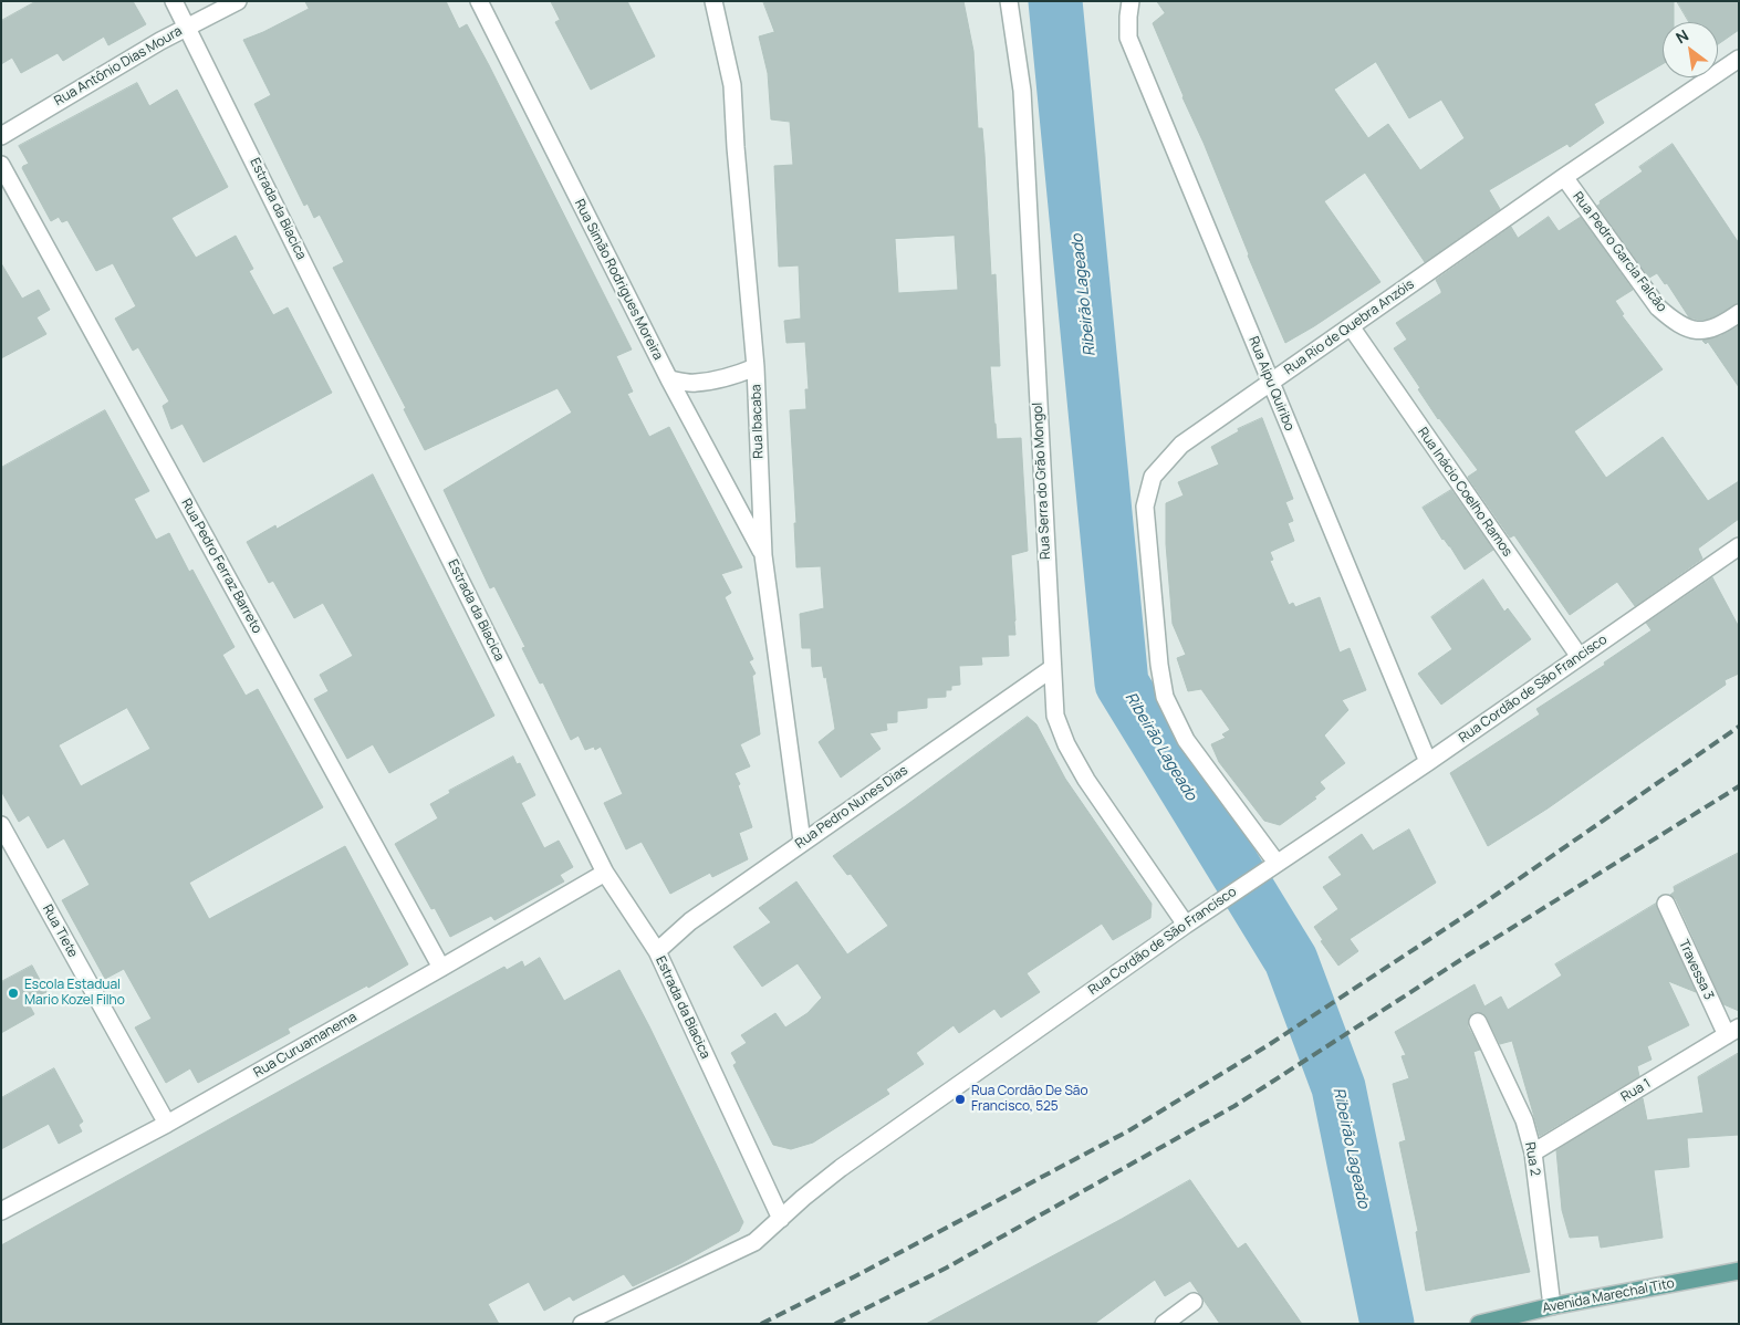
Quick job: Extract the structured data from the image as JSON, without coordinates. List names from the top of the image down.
{
  "streets": {
    "main road": ["Avenida Marechal Tito"],
    "street": [
      "Rua Antônio Dias Moura",
      "Estrada da Biacica",
      "Rua Pedro Garcia Falcão",
      "Rua Simão Rodrigues Moreira",
      "Rua Rio de Quebra Anzóis",
      "Rua Aipu Quiribo",
      "Rua Ibacaba",
      "Rua Serra do Grão Mongol",
      "Rua Inácio Coelho Ramos",
      "Rua Pedro Ferraz Barreto",
      "Rua Cordão de São Francisco",
      "Rua Pedro Nunes Dias",
      "Rua Tiete",
      "Travessa 3",
      "Rua Curuamanema",
      "Rua 1",
      "Rua 2"
    ]
  },
  "crossings": [
    ["Rua Antônio Dias Moura", "Estrada da Biacica"],
    ["Estrada da Biacica", "Rua Cordão de São Francisco"],
    ["Estrada da Biacica", "Rua Pedro Nunes Dias"],
    ["Estrada da Biacica", "Rua Curuamanema"],
    ["Rua Pedro Garcia Falcão", "Rua Rio de Quebra Anzóis"],
    ["Rua Simão Rodrigues Moreira", "Rua Ibacaba"],
    ["Rua Rio de Quebra Anzóis", "Rua Aipu Quiribo"],
    ["Rua Rio de Quebra Anzóis", "Rua Inácio Coelho Ramos"],
    ["Rua Rio de Quebra Anzóis", "Rua Cordão de São Francisco"],
    ["Rua Aipu Quiribo", "Rua Cordão de São Francisco"],
    ["Rua Ibacaba", "Rua Pedro Nunes Dias"],
    ["Rua Serra do Grão Mongol", "Rua Cordão de São Francisco"],
    ["Rua Serra do Grão Mongol", "Rua Pedro Nunes Dias"],
    ["Rua Inácio Coelho Ramos", "Rua Cordão de São Francisco"],
    ["Rua Pedro Ferraz Barreto", "Rua Curuamanema"],
    ["Rua Tiete", "Rua Curuamanema"],
    ["Travessa 3", "Rua 1"],
    ["Rua 1", "Rua 2"],
    ["Rua 2", "Avenida Marechal Tito"]
  ],
  "water": ["Ribeirão Lageado"],
  "places": ["Escola Estadual Mario Kozel Filho", "Rua Cordão De São Francisco, 525"],
  "north": "top left"
}
